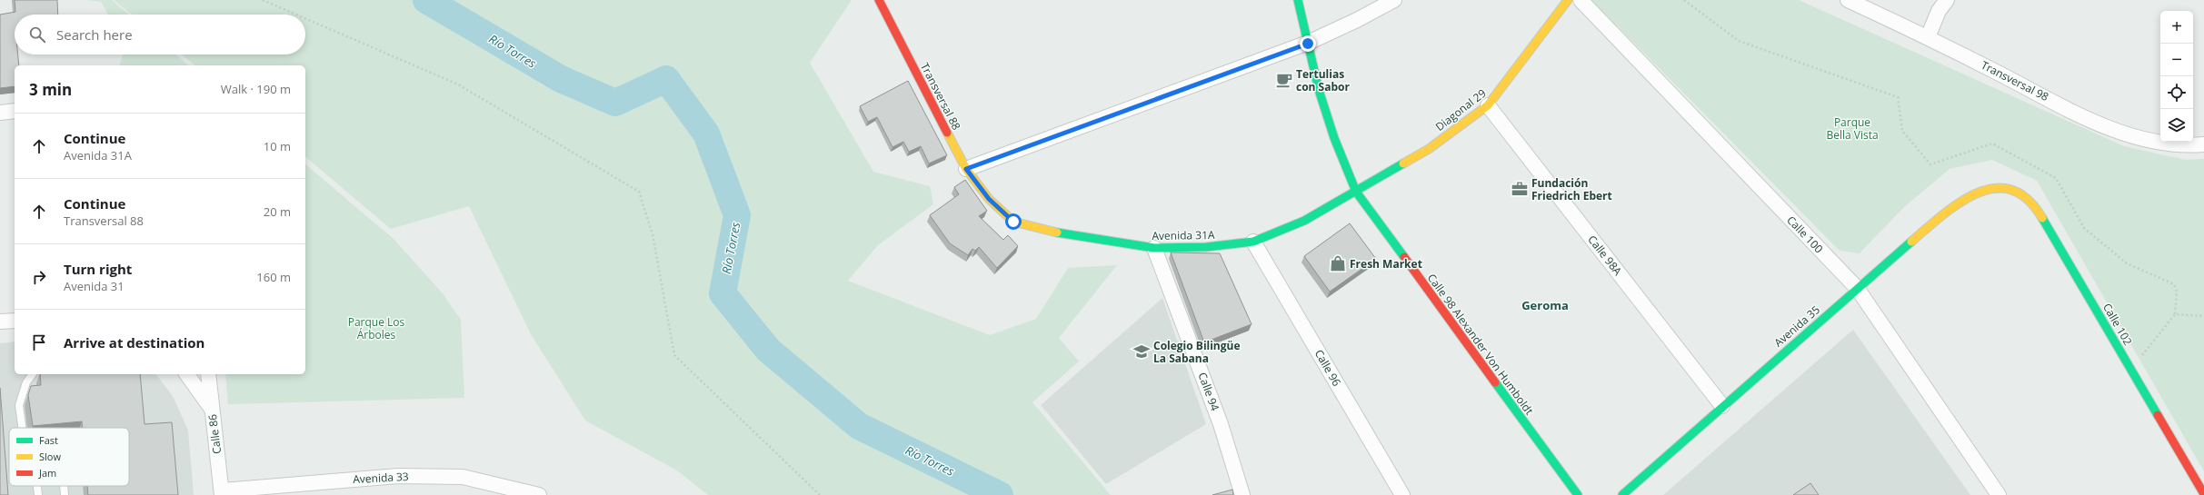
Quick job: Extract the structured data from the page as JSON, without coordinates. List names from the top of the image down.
{
  "streets": {
    "street": [
      "Transversal 98",
      "Transversal 88",
      "Diagonal 29",
      "Calle 100",
      "Avenida 31A",
      "Calle 98A",
      "Calle 102",
      "Avenida 35",
      "Calle 98 Alexander Von Humboldt",
      "Calle 96",
      "Calle 94",
      "Calle 86",
      "Avenida 33"
    ]
  },
  "crossings": [
    ["Transversal 88", "Avenida 31A"],
    ["Diagonal 29", "Avenida 31A"],
    ["Diagonal 29", "Calle 98A"],
    ["Diagonal 29", "Calle 98 Alexander Von Humboldt"],
    ["Calle 100", "Avenida 35"],
    ["Avenida 31A", "Calle 98 Alexander Von Humboldt"],
    ["Avenida 31A", "Calle 96"],
    ["Avenida 31A", "Calle 94"],
    ["Calle 98A", "Avenida 35"],
    ["Calle 102", "Avenida 35"],
    ["Calle 86", "Avenida 33"]
  ],
  "districts": ["Geroma"],
  "water": ["Río Torres"],
  "parks": ["Parque Bella Vista", "Parque Los Árboles"],
  "places": {
    "cafe": ["Tertulias con Sabor"],
    "office": ["Fundación Friedrich Ebert"],
    "shop": ["Fresh Market"],
    "school or university": ["Colegio Bilingüe La Sabana"]
  },
  "legend": ["Fast", "Slow", "Jam"],
  "page": {
    "map_buttons": ["+", "−"],
    "search": "Search here",
    "heading": ["3 min", "Walk · 190 m"],
    "list": [
      ["Continue", "Avenida 31A", "10 m"],
      ["Continue", "Transversal 88", "20 m"],
      ["Turn right", "Avenida 31", "160 m"],
      "Arrive at destination"
    ]
  }
}
